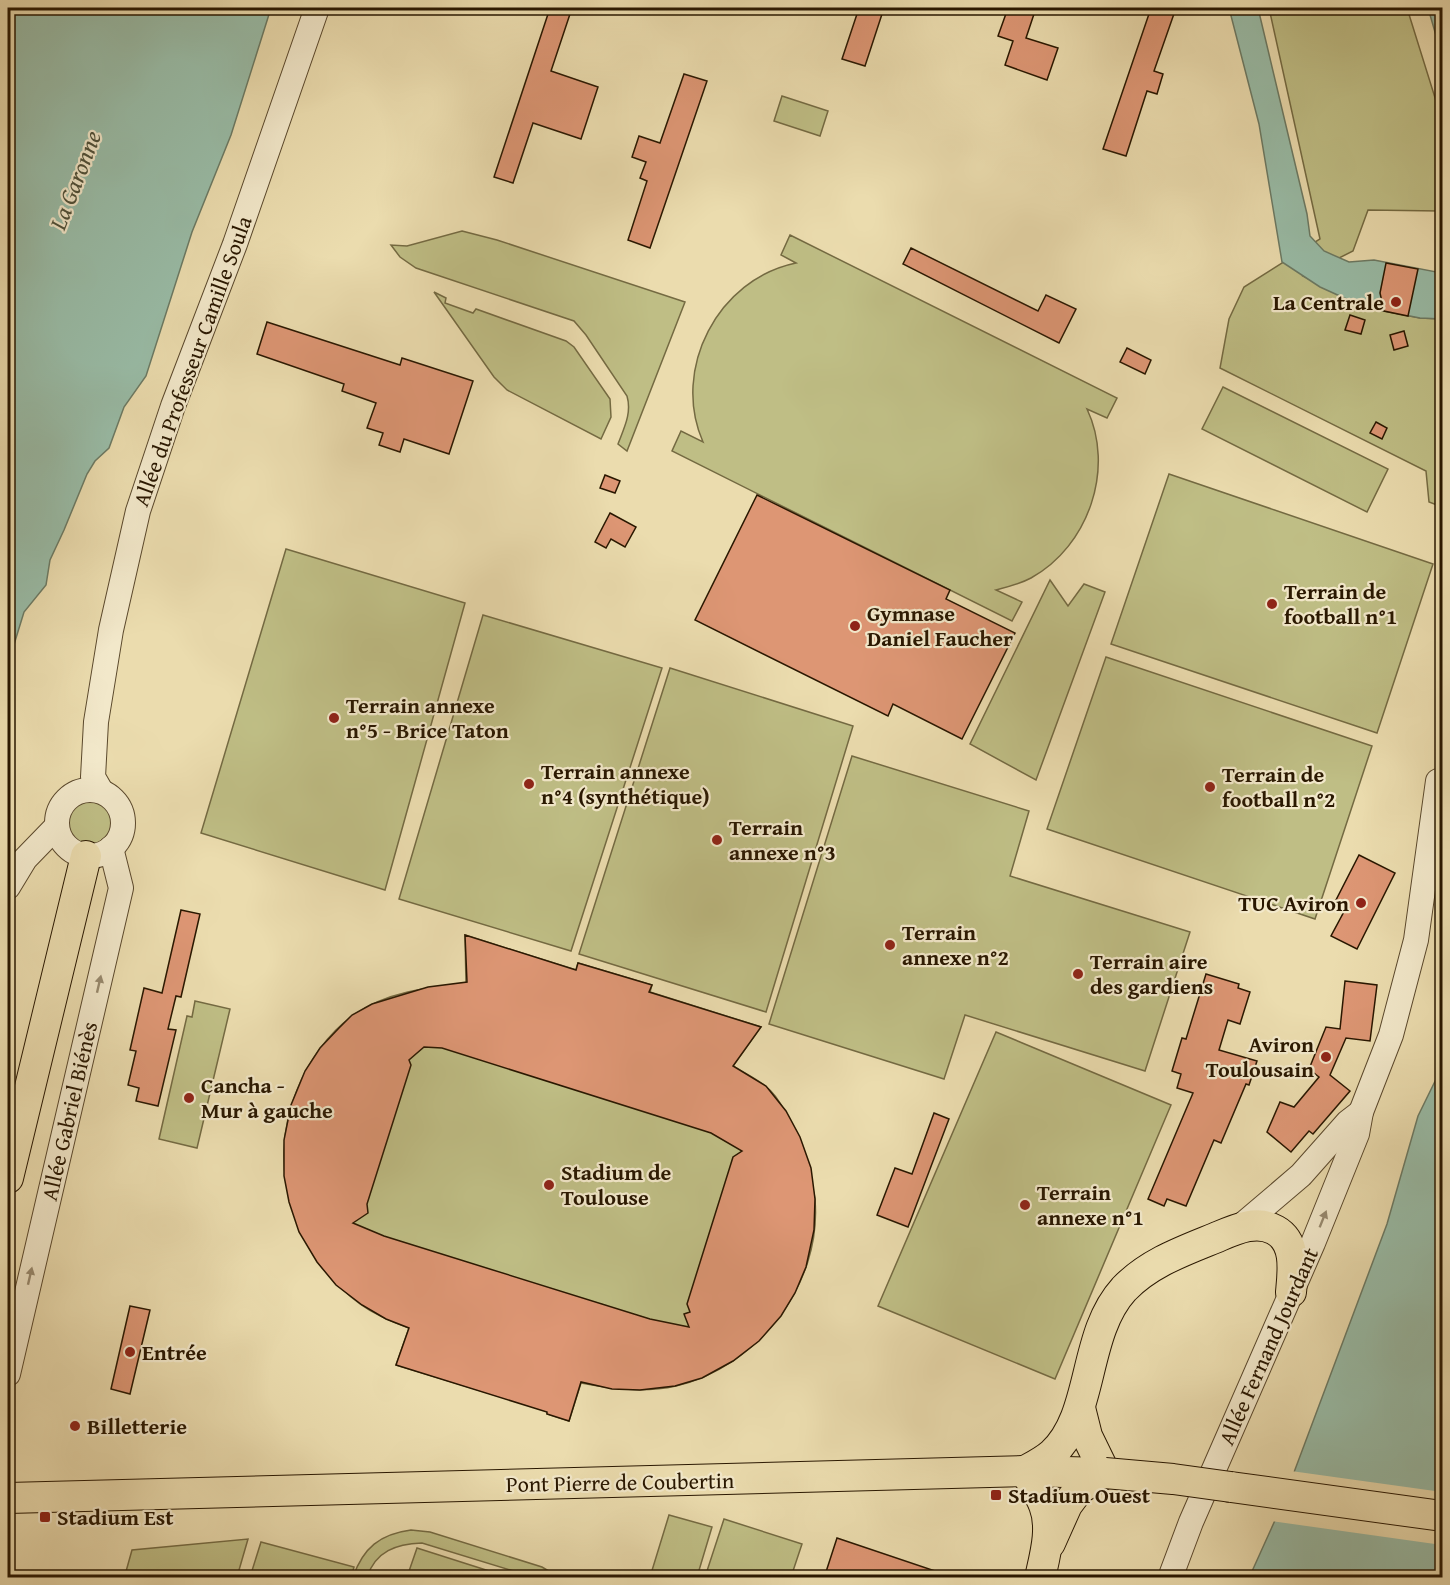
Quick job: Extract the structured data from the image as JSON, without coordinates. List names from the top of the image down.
{
  "streets": {
    "main road": ["Pont Pierre de Coubertin"],
    "street": ["Allée du Professeur Camille Soula", "Allée Gabriel Biénès", "Allée Fernand Jourdant"]
  },
  "crossings": [
    ["Allée du Professeur Camille Soula", "Allée Gabriel Biénès"]
  ],
  "one_way": ["Allée Gabriel Biénès"],
  "water": ["La Garonne"],
  "places": {
    "other": [
      "La Centrale",
      "Terrain de football n°1",
      "Gymnase Daniel Faucher",
      "Terrain annexe n°5 - Brice Taton",
      "Terrain annexe n°4 (synthétique)",
      "Terrain de football n°2",
      "Terrain annexe n°3",
      "TUC Aviron",
      "Terrain annexe n°2",
      "Terrain aire des gardiens",
      "Aviron Toulousain",
      "Cancha - Mur à gauche",
      "Stadium de Toulouse",
      "Terrain annexe n°1",
      "Entrée",
      "Billetterie"
    ],
    "transit": ["Stadium Ouest", "Stadium Est"]
  }
}
